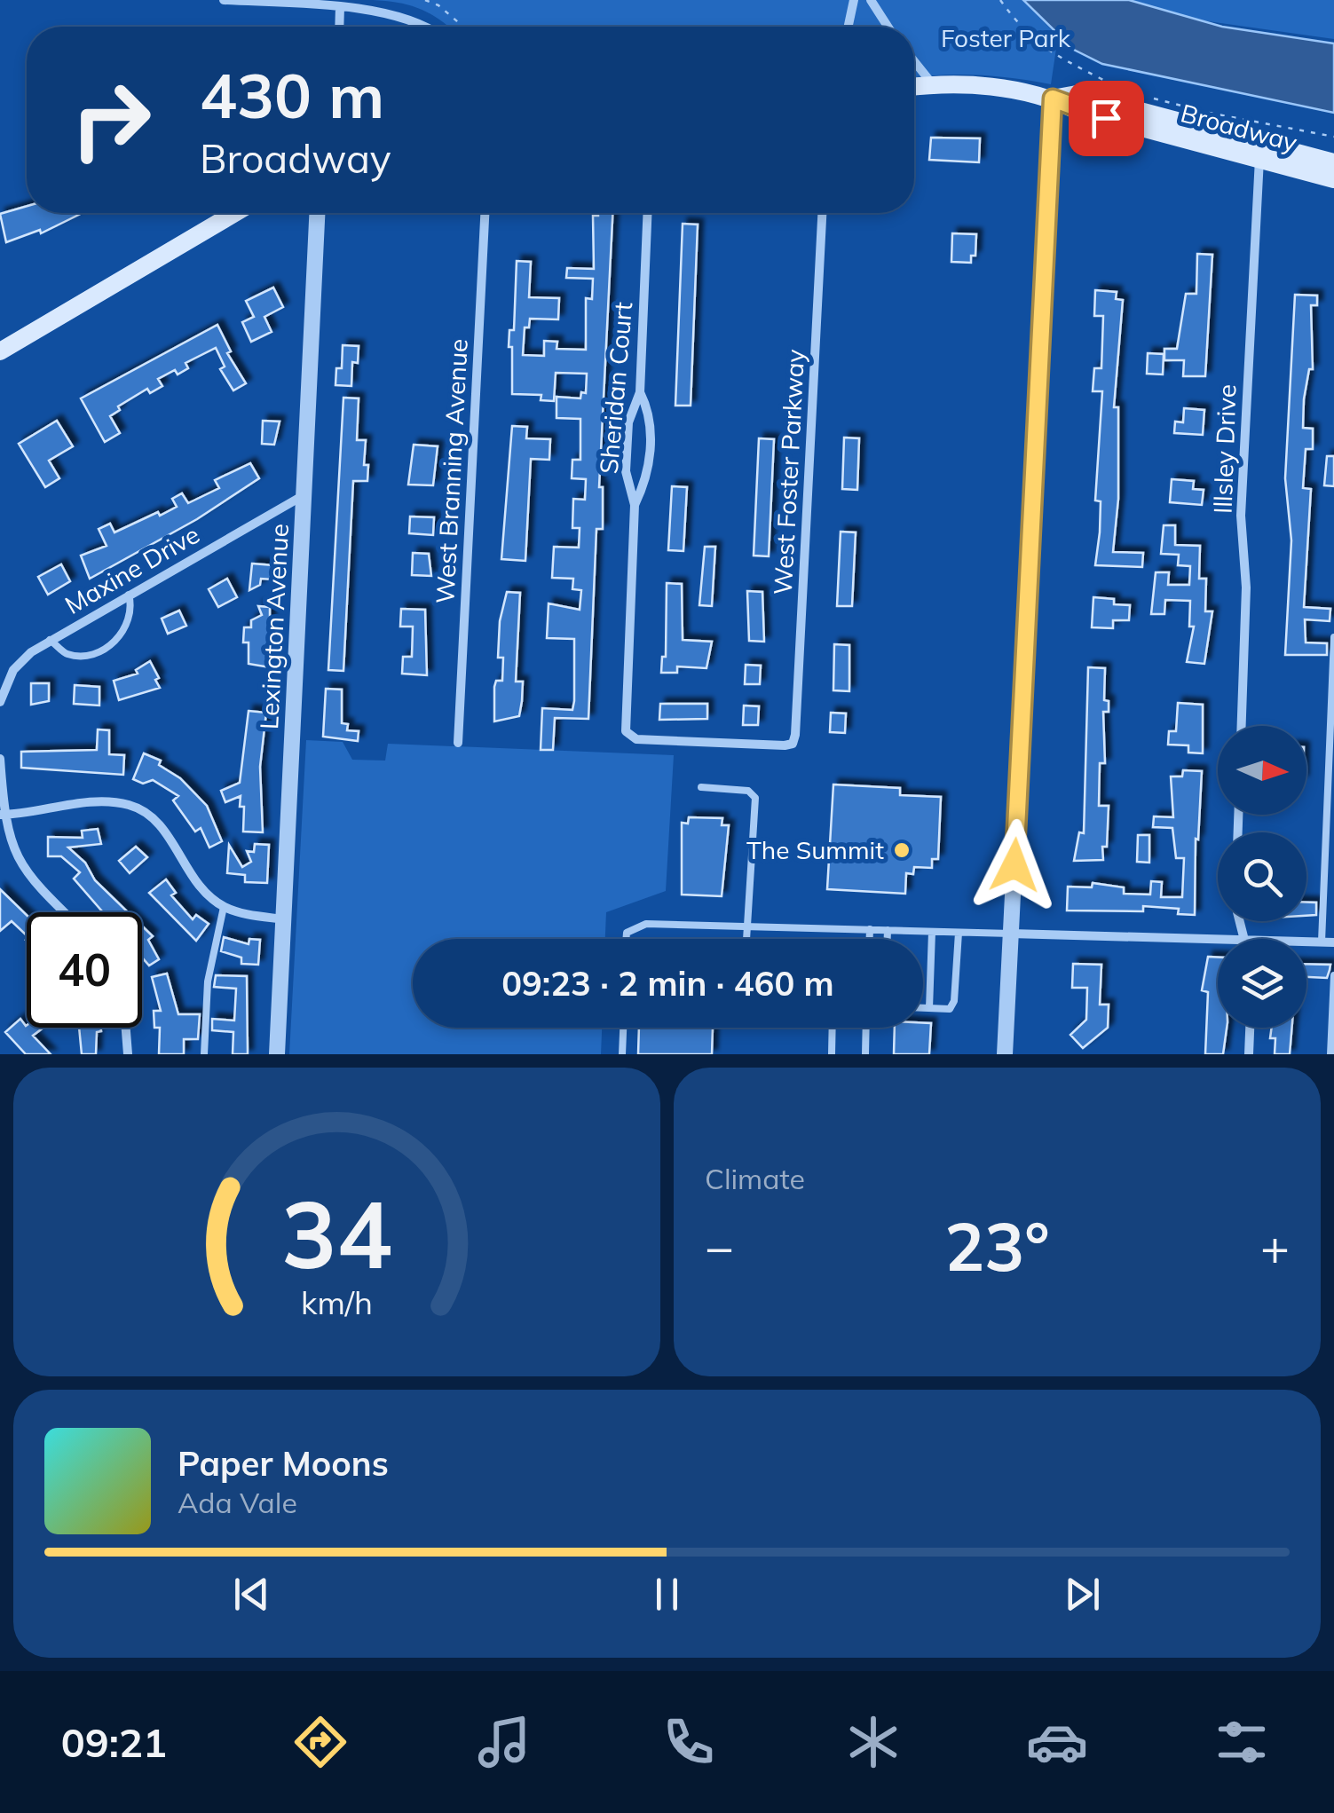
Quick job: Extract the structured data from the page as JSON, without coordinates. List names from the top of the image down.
{
  "streets": {
    "main road": ["Broadway"],
    "street": [
      "Sheridan Court",
      "Illsley Drive",
      "West Branning Avenue",
      "West Foster Parkway",
      "Maxine Drive",
      "Lexington Avenue"
    ]
  },
  "crossings": [
    ["Broadway", "Illsley Drive"],
    ["Sheridan Court", "West Foster Parkway"],
    ["Maxine Drive", "Lexington Avenue"]
  ],
  "parks": ["Foster Park"],
  "places": ["The Summit"],
  "north": "right",
  "page": {
    "turn": ["430 m", "Broadway"],
    "limit": "40",
    "trip": "09:23 · 2 min · 460 m",
    "tile": "Climate",
    "heat": ["−", "23°", "+"],
    "song": ["Paper Moons", "Ada Vale"],
    "tabs": "09:21",
    "gauge": ["34", "km/h"]
  }
}
